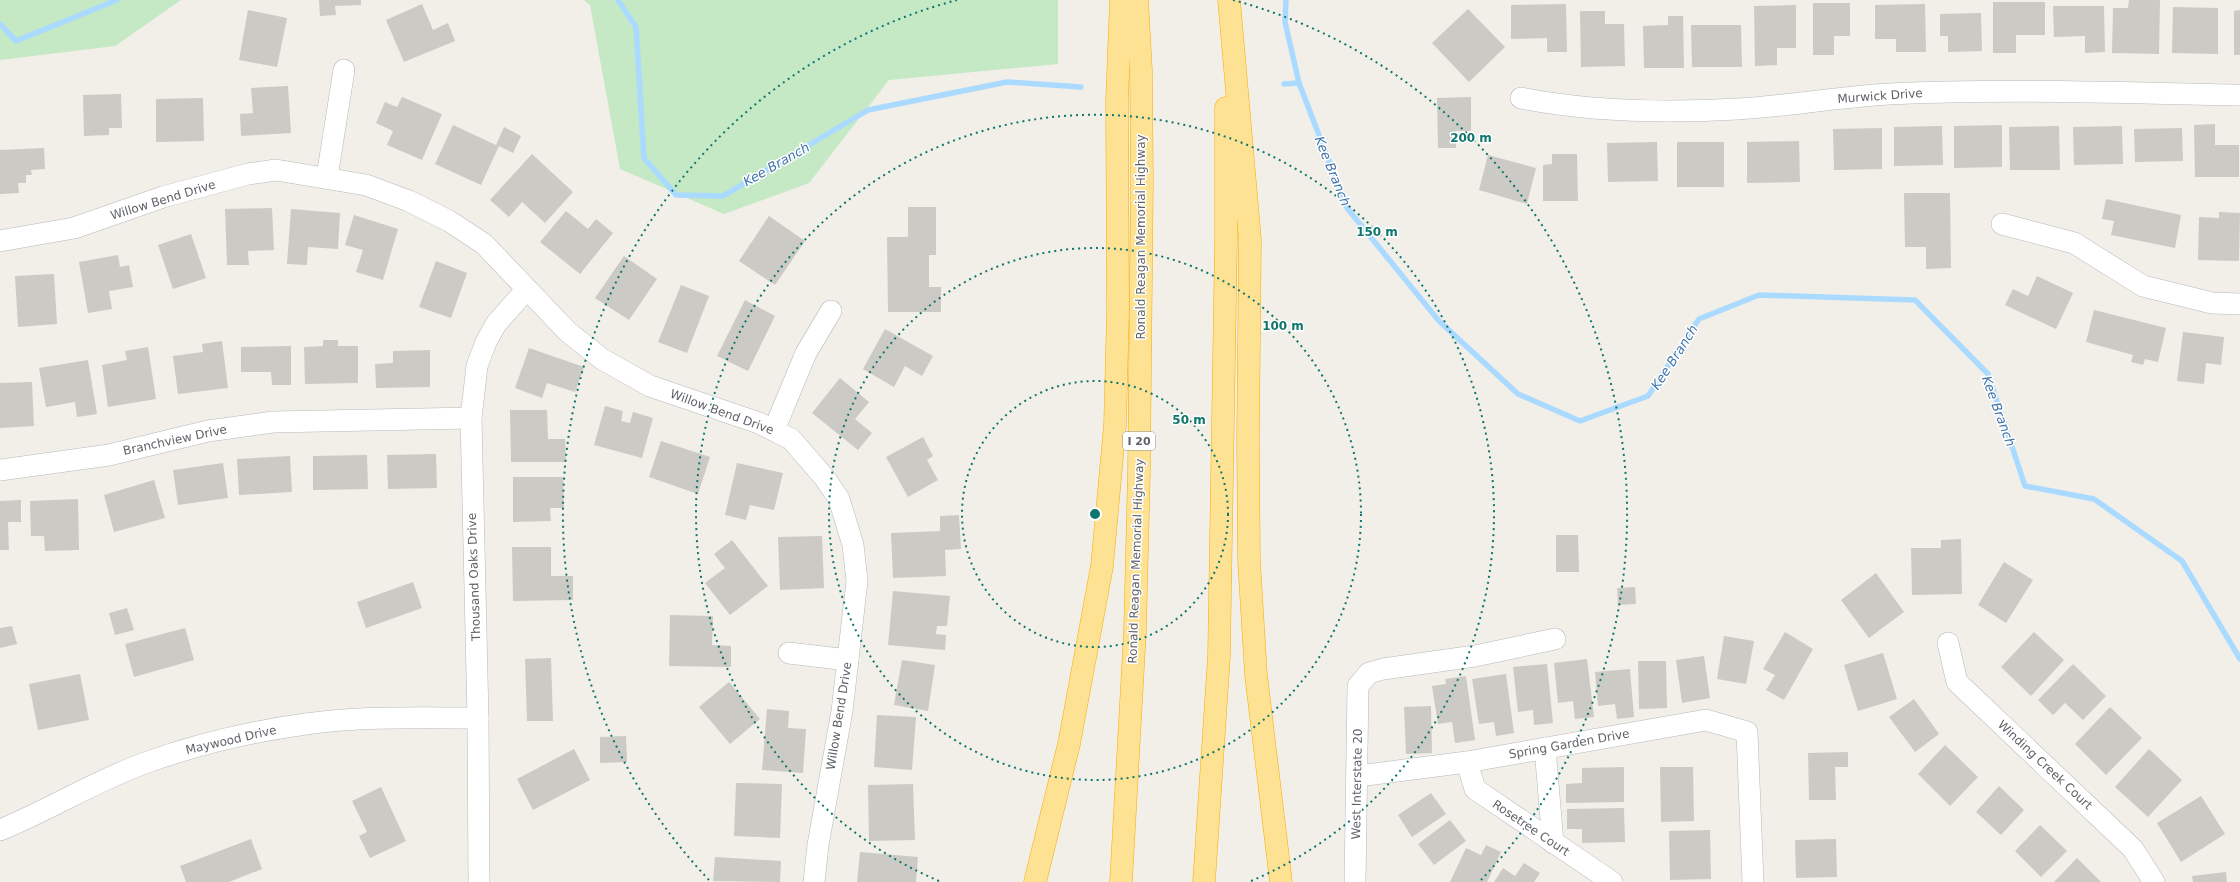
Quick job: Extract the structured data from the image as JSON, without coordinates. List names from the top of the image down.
{
  "streets": {
    "highway": ["Ronald Reagan Memorial Highway", "I 20"],
    "street": [
      "Murwick Drive",
      "Willow Bend Drive",
      "Branchview Drive",
      "Thousand Oaks Drive",
      "Maywood Drive",
      "Spring Garden Drive",
      "Winding Creek Court",
      "West Interstate 20",
      "Rosetree Court"
    ]
  },
  "crossings": [
    ["Willow Bend Drive", "Thousand Oaks Drive"],
    ["Branchview Drive", "Thousand Oaks Drive"],
    ["Thousand Oaks Drive", "Maywood Drive"],
    ["Spring Garden Drive", "West Interstate 20"],
    ["Spring Garden Drive", "Rosetree Court"]
  ],
  "water": ["Kee Branch"],
  "rings": [
    "200 m",
    "150 m",
    "100 m",
    "50 m"
  ]
}
